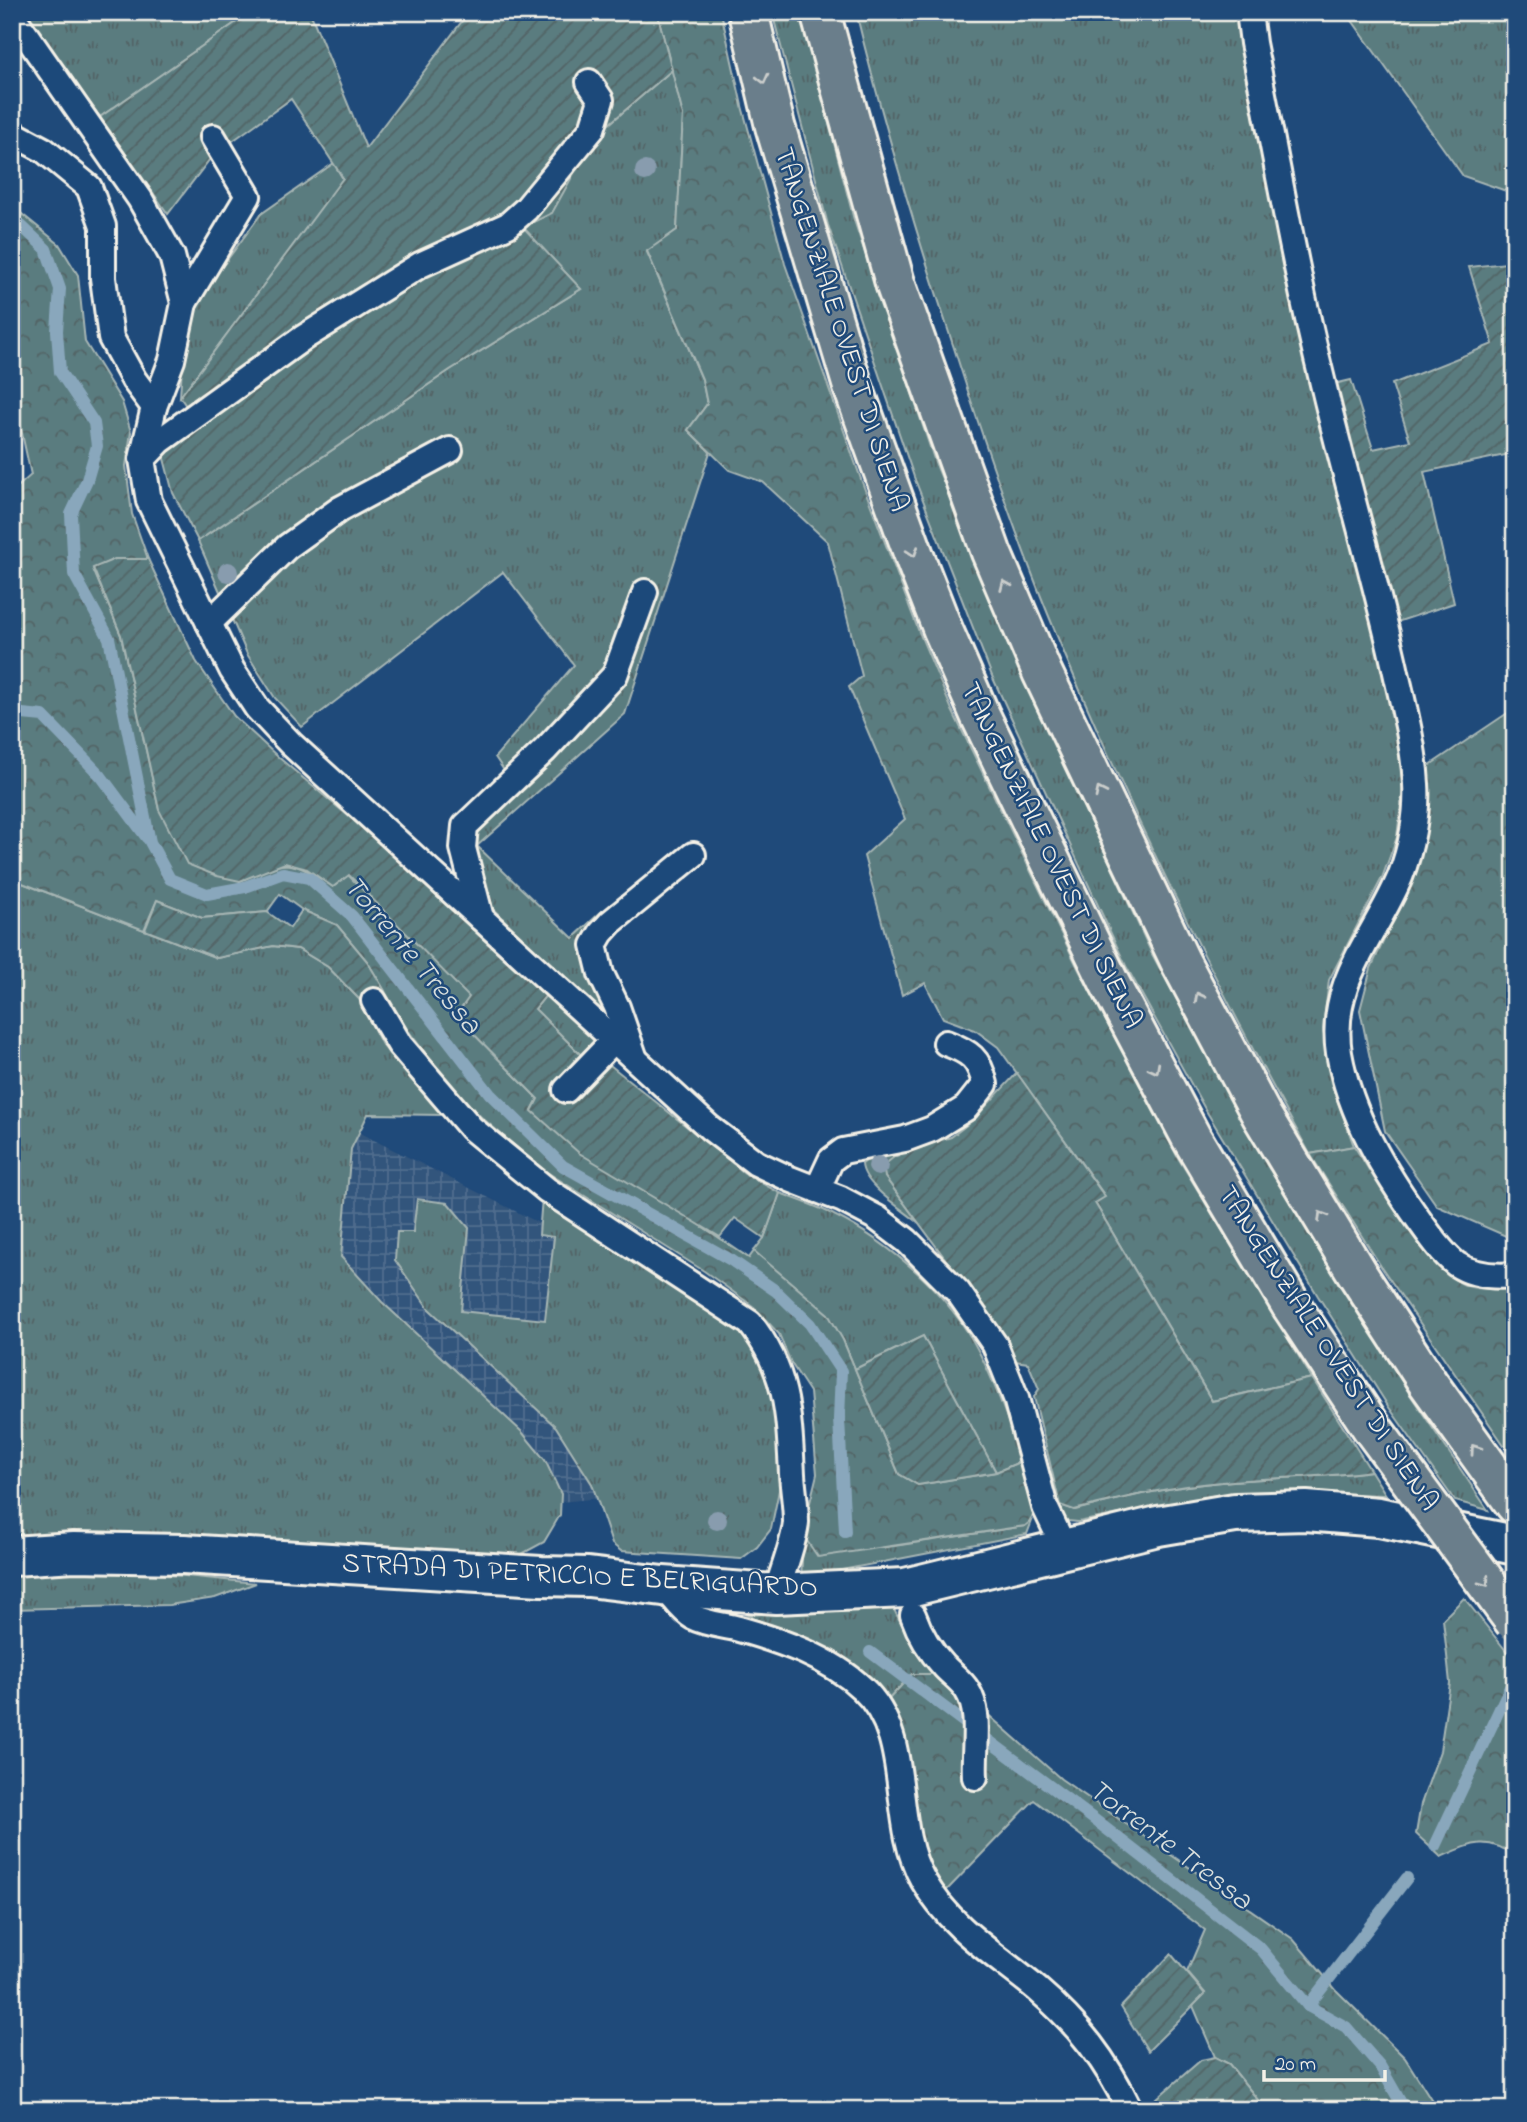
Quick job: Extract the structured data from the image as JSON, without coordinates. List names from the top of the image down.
{
  "streets": {
    "highway": ["TANGENZIALE OVEST DI SIENA"],
    "street": ["STRADA DI PETRICCIO E BELRIGUARDO"]
  },
  "water": ["Torrente Tressa"],
  "scale_bar": "20 m"
}
